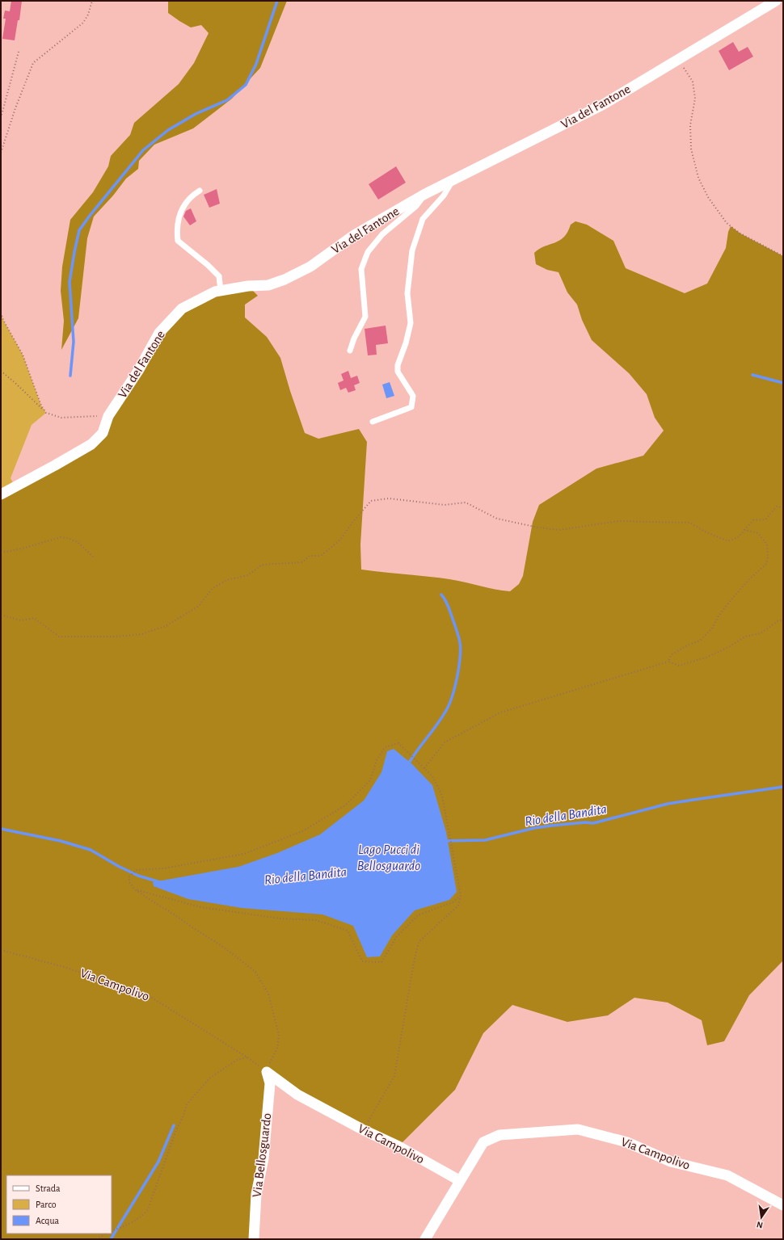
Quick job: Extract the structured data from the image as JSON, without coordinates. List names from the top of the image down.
{
  "streets": {
    "street": ["Via del Fantone", "Via Campolivo", "Via Bellosguardo"]
  },
  "crossings": [
    ["Via Campolivo", "Via Bellosguardo"]
  ],
  "water": ["Rio della Bandita", "Lago Pucci di Bellosguardo"],
  "legend": ["Strada", "Parco", "Acqua"],
  "north": "bottom"
}
